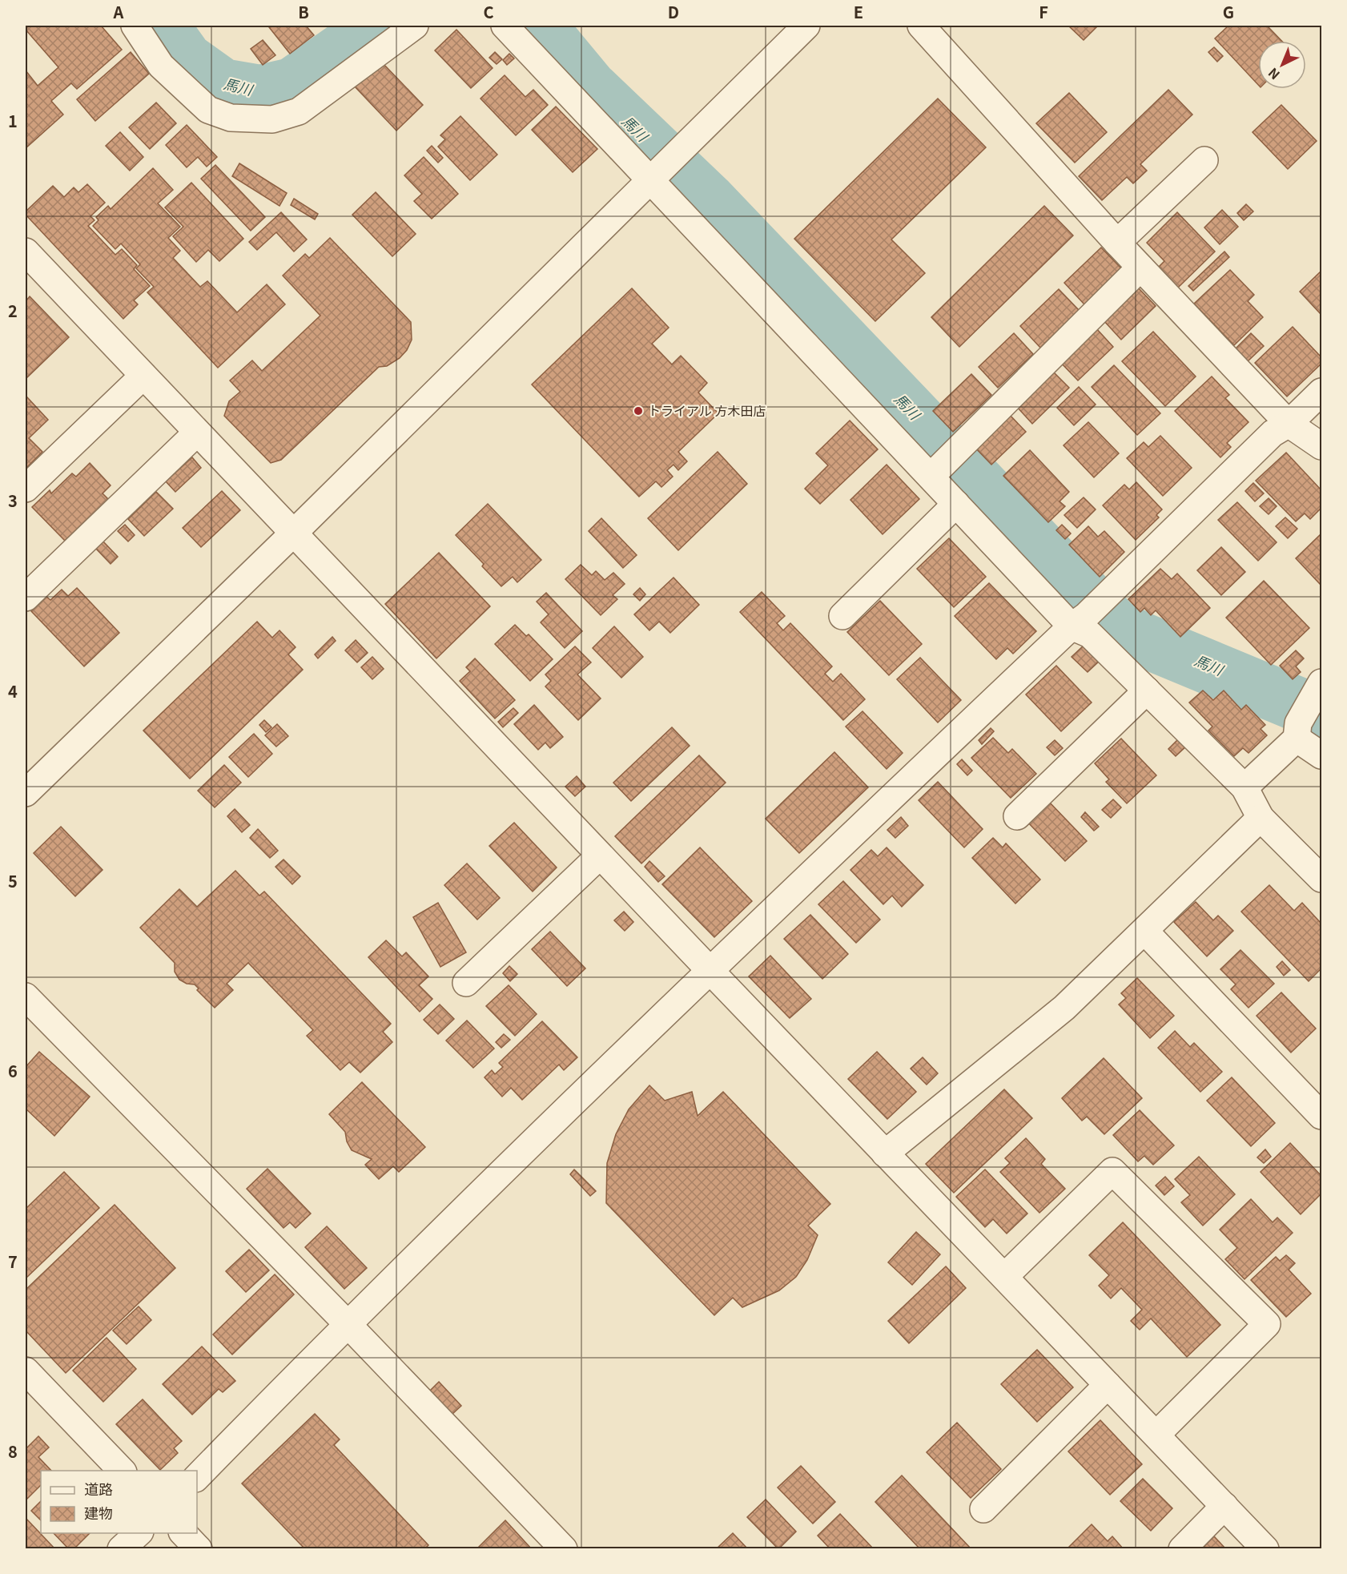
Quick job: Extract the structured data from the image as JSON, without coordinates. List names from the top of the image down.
{
  "water": ["馬川"],
  "places": ["トライアル 方木田店"],
  "legend": ["道路", "建物"],
  "north": "bottom left",
  "grid": {
    "columns": [
      "A",
      "B",
      "C",
      "D",
      "E",
      "F",
      "G"
    ],
    "rows": [
      "1",
      "2",
      "3",
      "4",
      "5",
      "6",
      "7",
      "8"
    ]
  }
}
